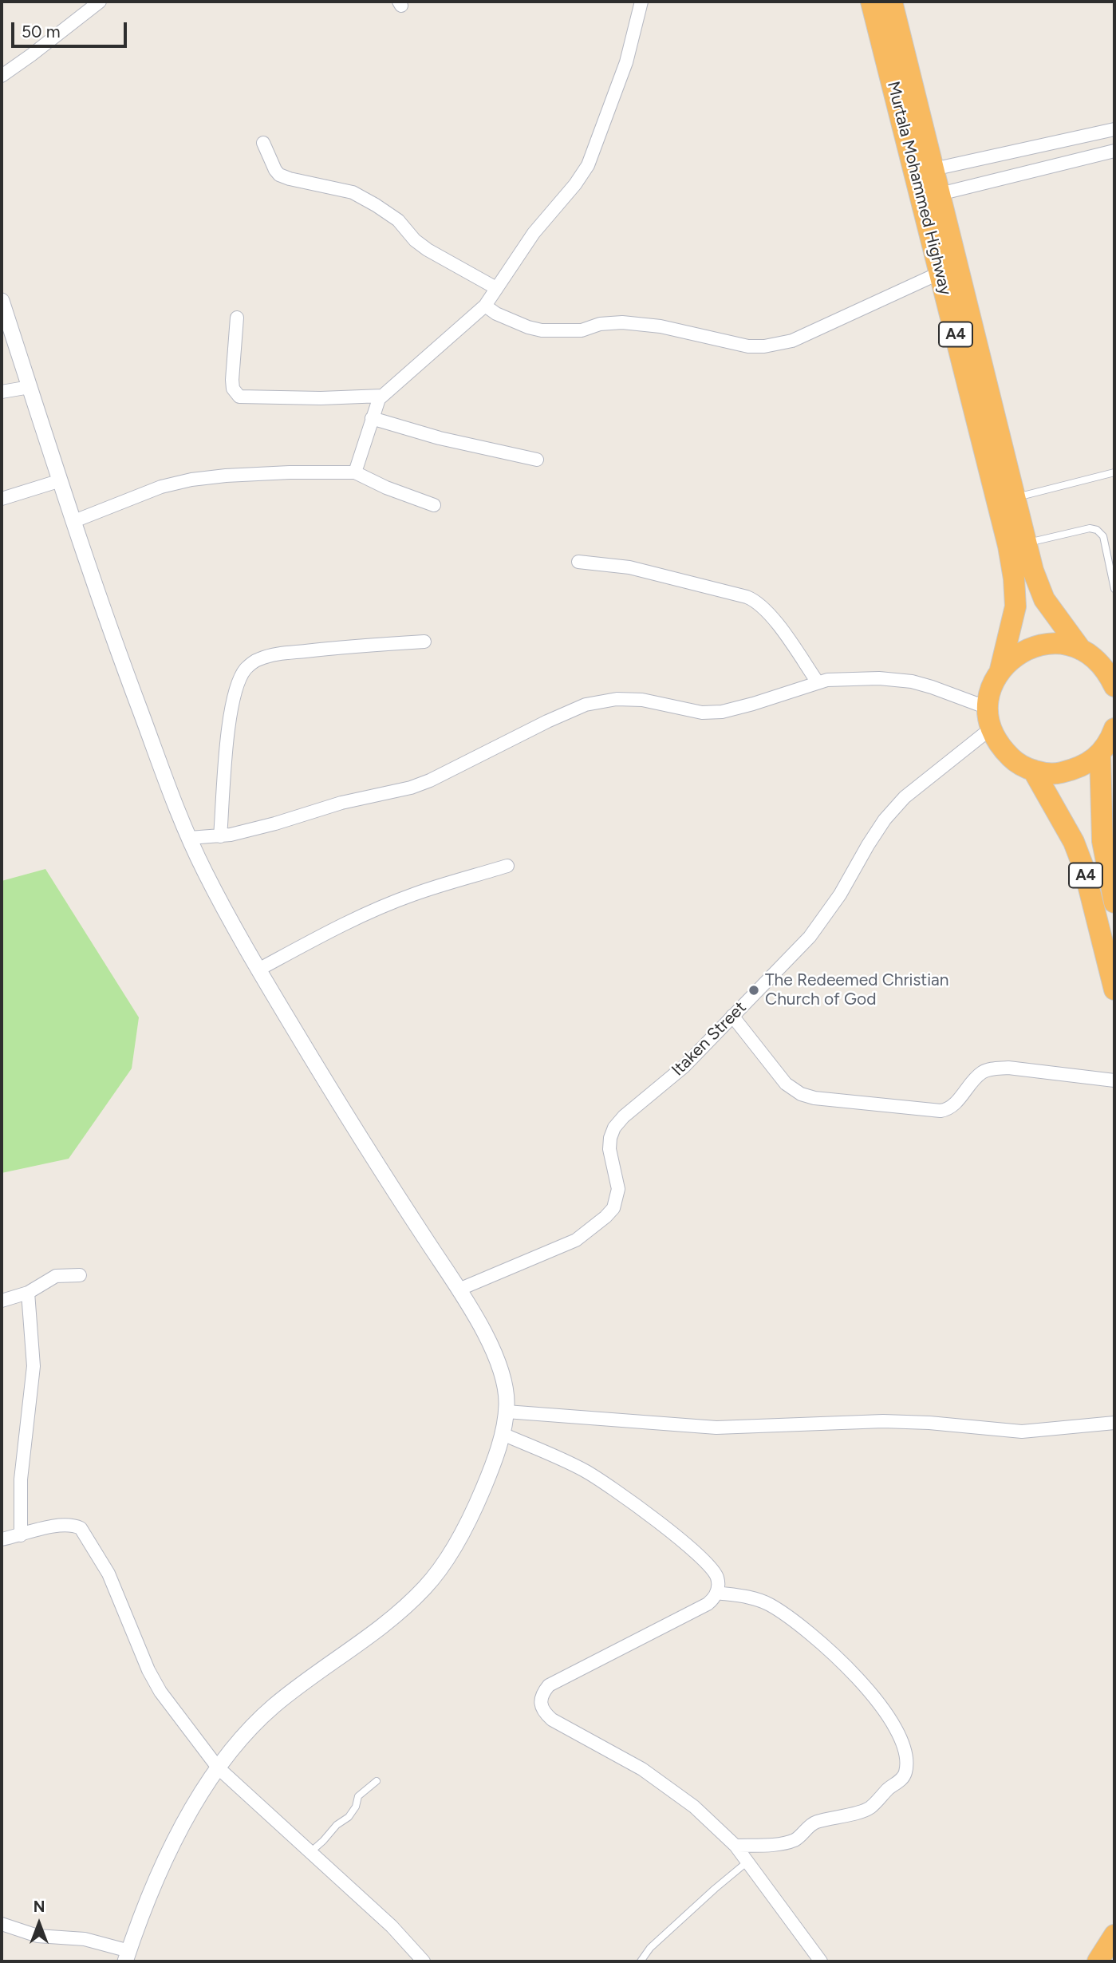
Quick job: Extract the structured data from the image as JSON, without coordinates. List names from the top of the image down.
{
  "streets": {
    "highway": ["Murtala Mohammed Highway", "A4"],
    "street": ["Itaken Street"]
  },
  "crossings": [
    ["Murtala Mohammed Highway", "A4"],
    ["A4", "Itaken Street"]
  ],
  "places": ["The Redeemed Christian Church of God"],
  "scale_bar": "50 m",
  "north": "top"
}
